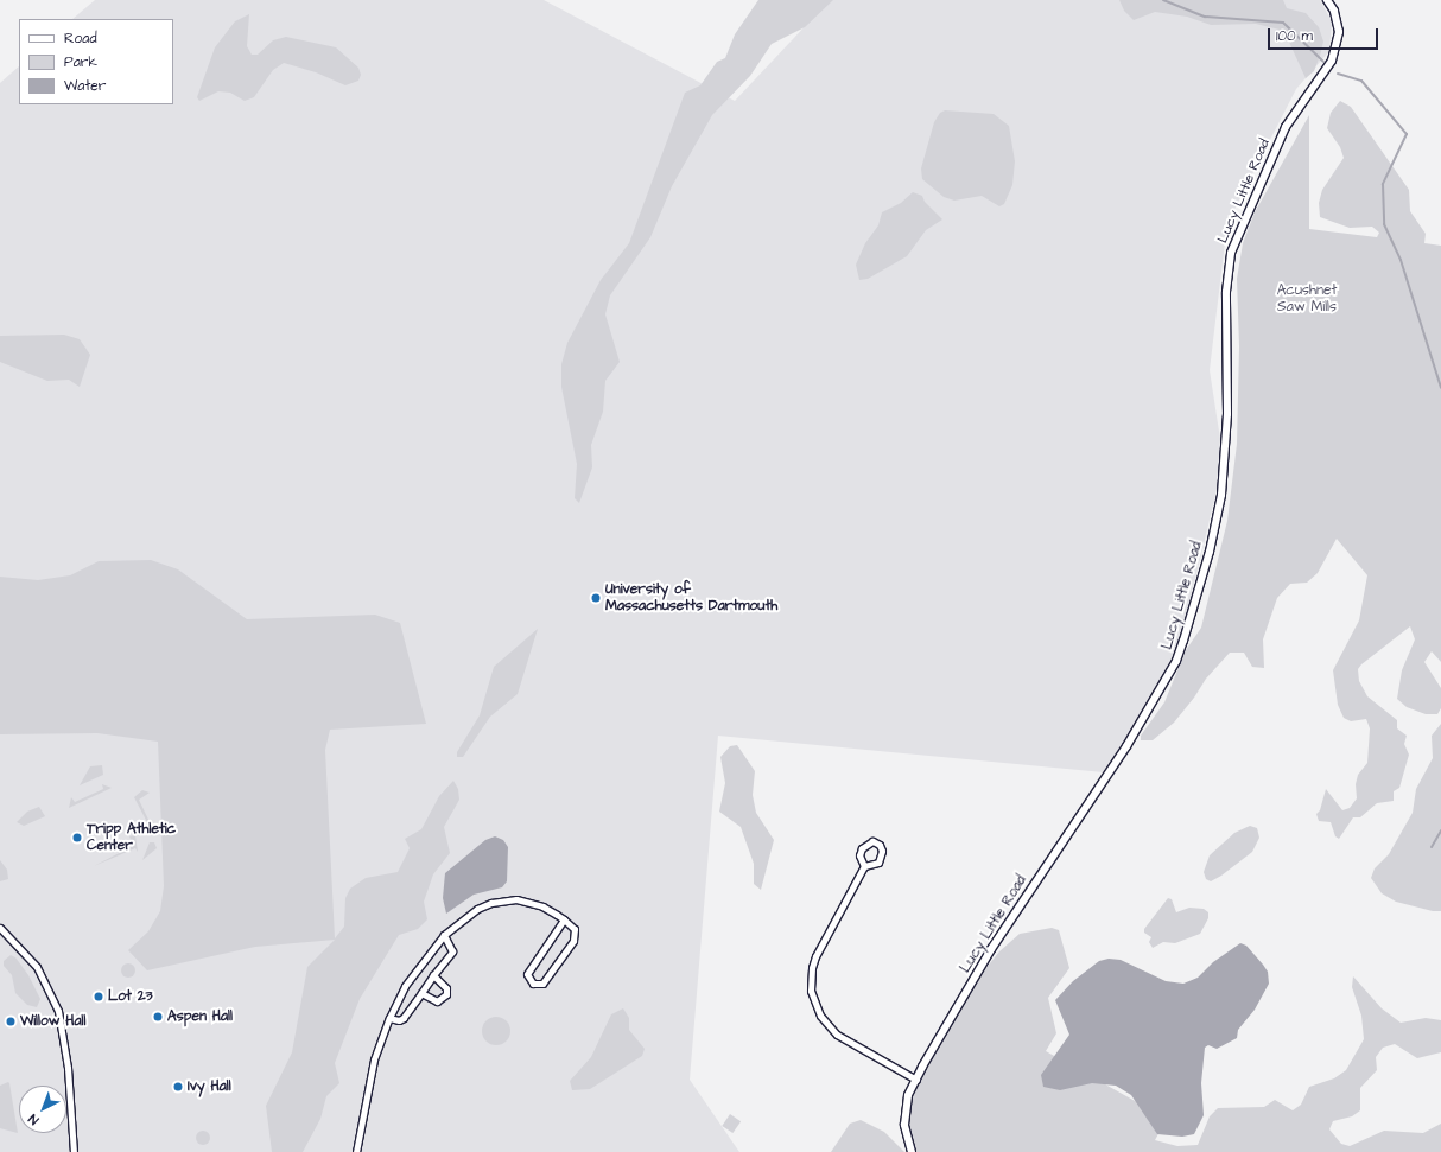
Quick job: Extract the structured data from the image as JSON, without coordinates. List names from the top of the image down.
{
  "streets": {
    "street": ["Lucy Little Road"]
  },
  "parks": ["Acushnet Saw Mills"],
  "places": [
    "University of Massachusetts Dartmouth",
    "Tripp Athletic Center",
    "Lot 23",
    "Aspen Hall",
    "Willow Hall",
    "Ivy Hall"
  ],
  "legend": ["Road", "Park", "Water"],
  "scale_bar": "100 m",
  "north": "bottom left"
}
